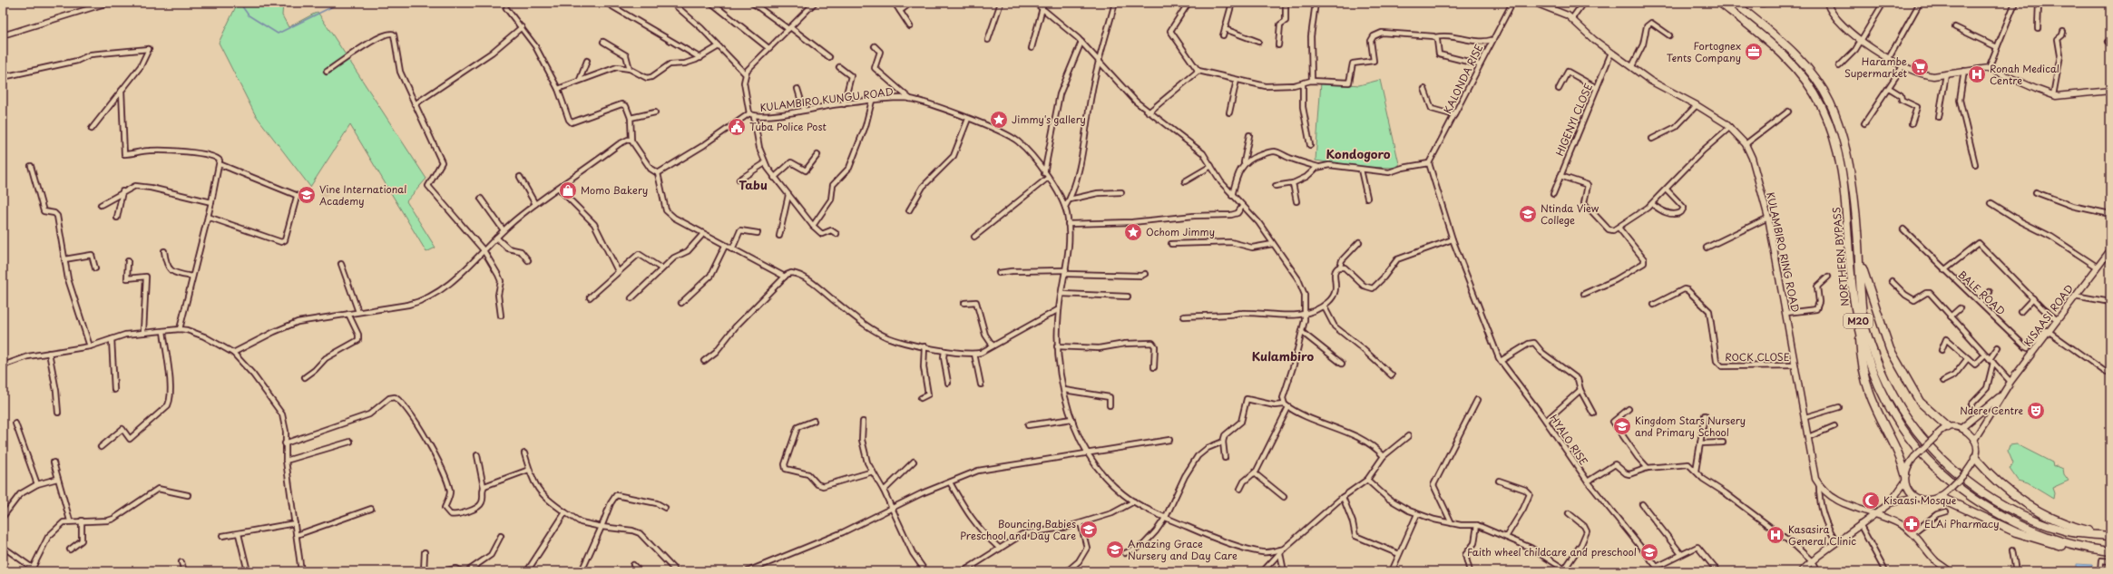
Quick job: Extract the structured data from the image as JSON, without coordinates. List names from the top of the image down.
{
  "streets": {
    "highway": ["NORTHERN BYPASS", "M20"],
    "street": [
      "KALONDA RISE",
      "KULAMBIRO KUNGU ROAD",
      "HIGENYI CLOSE",
      "KULAMBIRO RING ROAD",
      "BALE ROAD",
      "KISAASI ROAD",
      "ROCK CLOSE",
      "HYALO RISE"
    ]
  },
  "crossings": [
    ["KALONDA RISE", "HYALO RISE"],
    ["HIGENYI CLOSE", "KULAMBIRO RING ROAD"],
    ["KULAMBIRO RING ROAD", "ROCK CLOSE"],
    ["BALE ROAD", "KISAASI ROAD"]
  ],
  "districts": ["Kondogoro", "Tabu", "Kulambiro"],
  "places": {
    "office": ["Fortognex Tents Company"],
    "supermarket": ["Harambe Supermarket"],
    "hospital": ["Ronah Medical Centre", "Kasasira General Clinic"],
    "place": ["Jimmy's gallery", "Ochom Jimmy"],
    "public building": ["Tuba Police Post"],
    "shop": ["Momo Bakery"],
    "school or university": [
      "Vine International Academy",
      "Ntinda View College",
      "Kingdom Stars Nursery and Primary School",
      "Bouncing Babies Preschool and Day Care",
      "Amazing Grace Nursery and Day Care",
      "Faith wheel childcare and preschool"
    ],
    "theatre": ["Ndere Centre"],
    "mosque": ["Kisaasi Mosque"],
    "pharmacy": ["ELAi Pharmacy"]
  }
}
